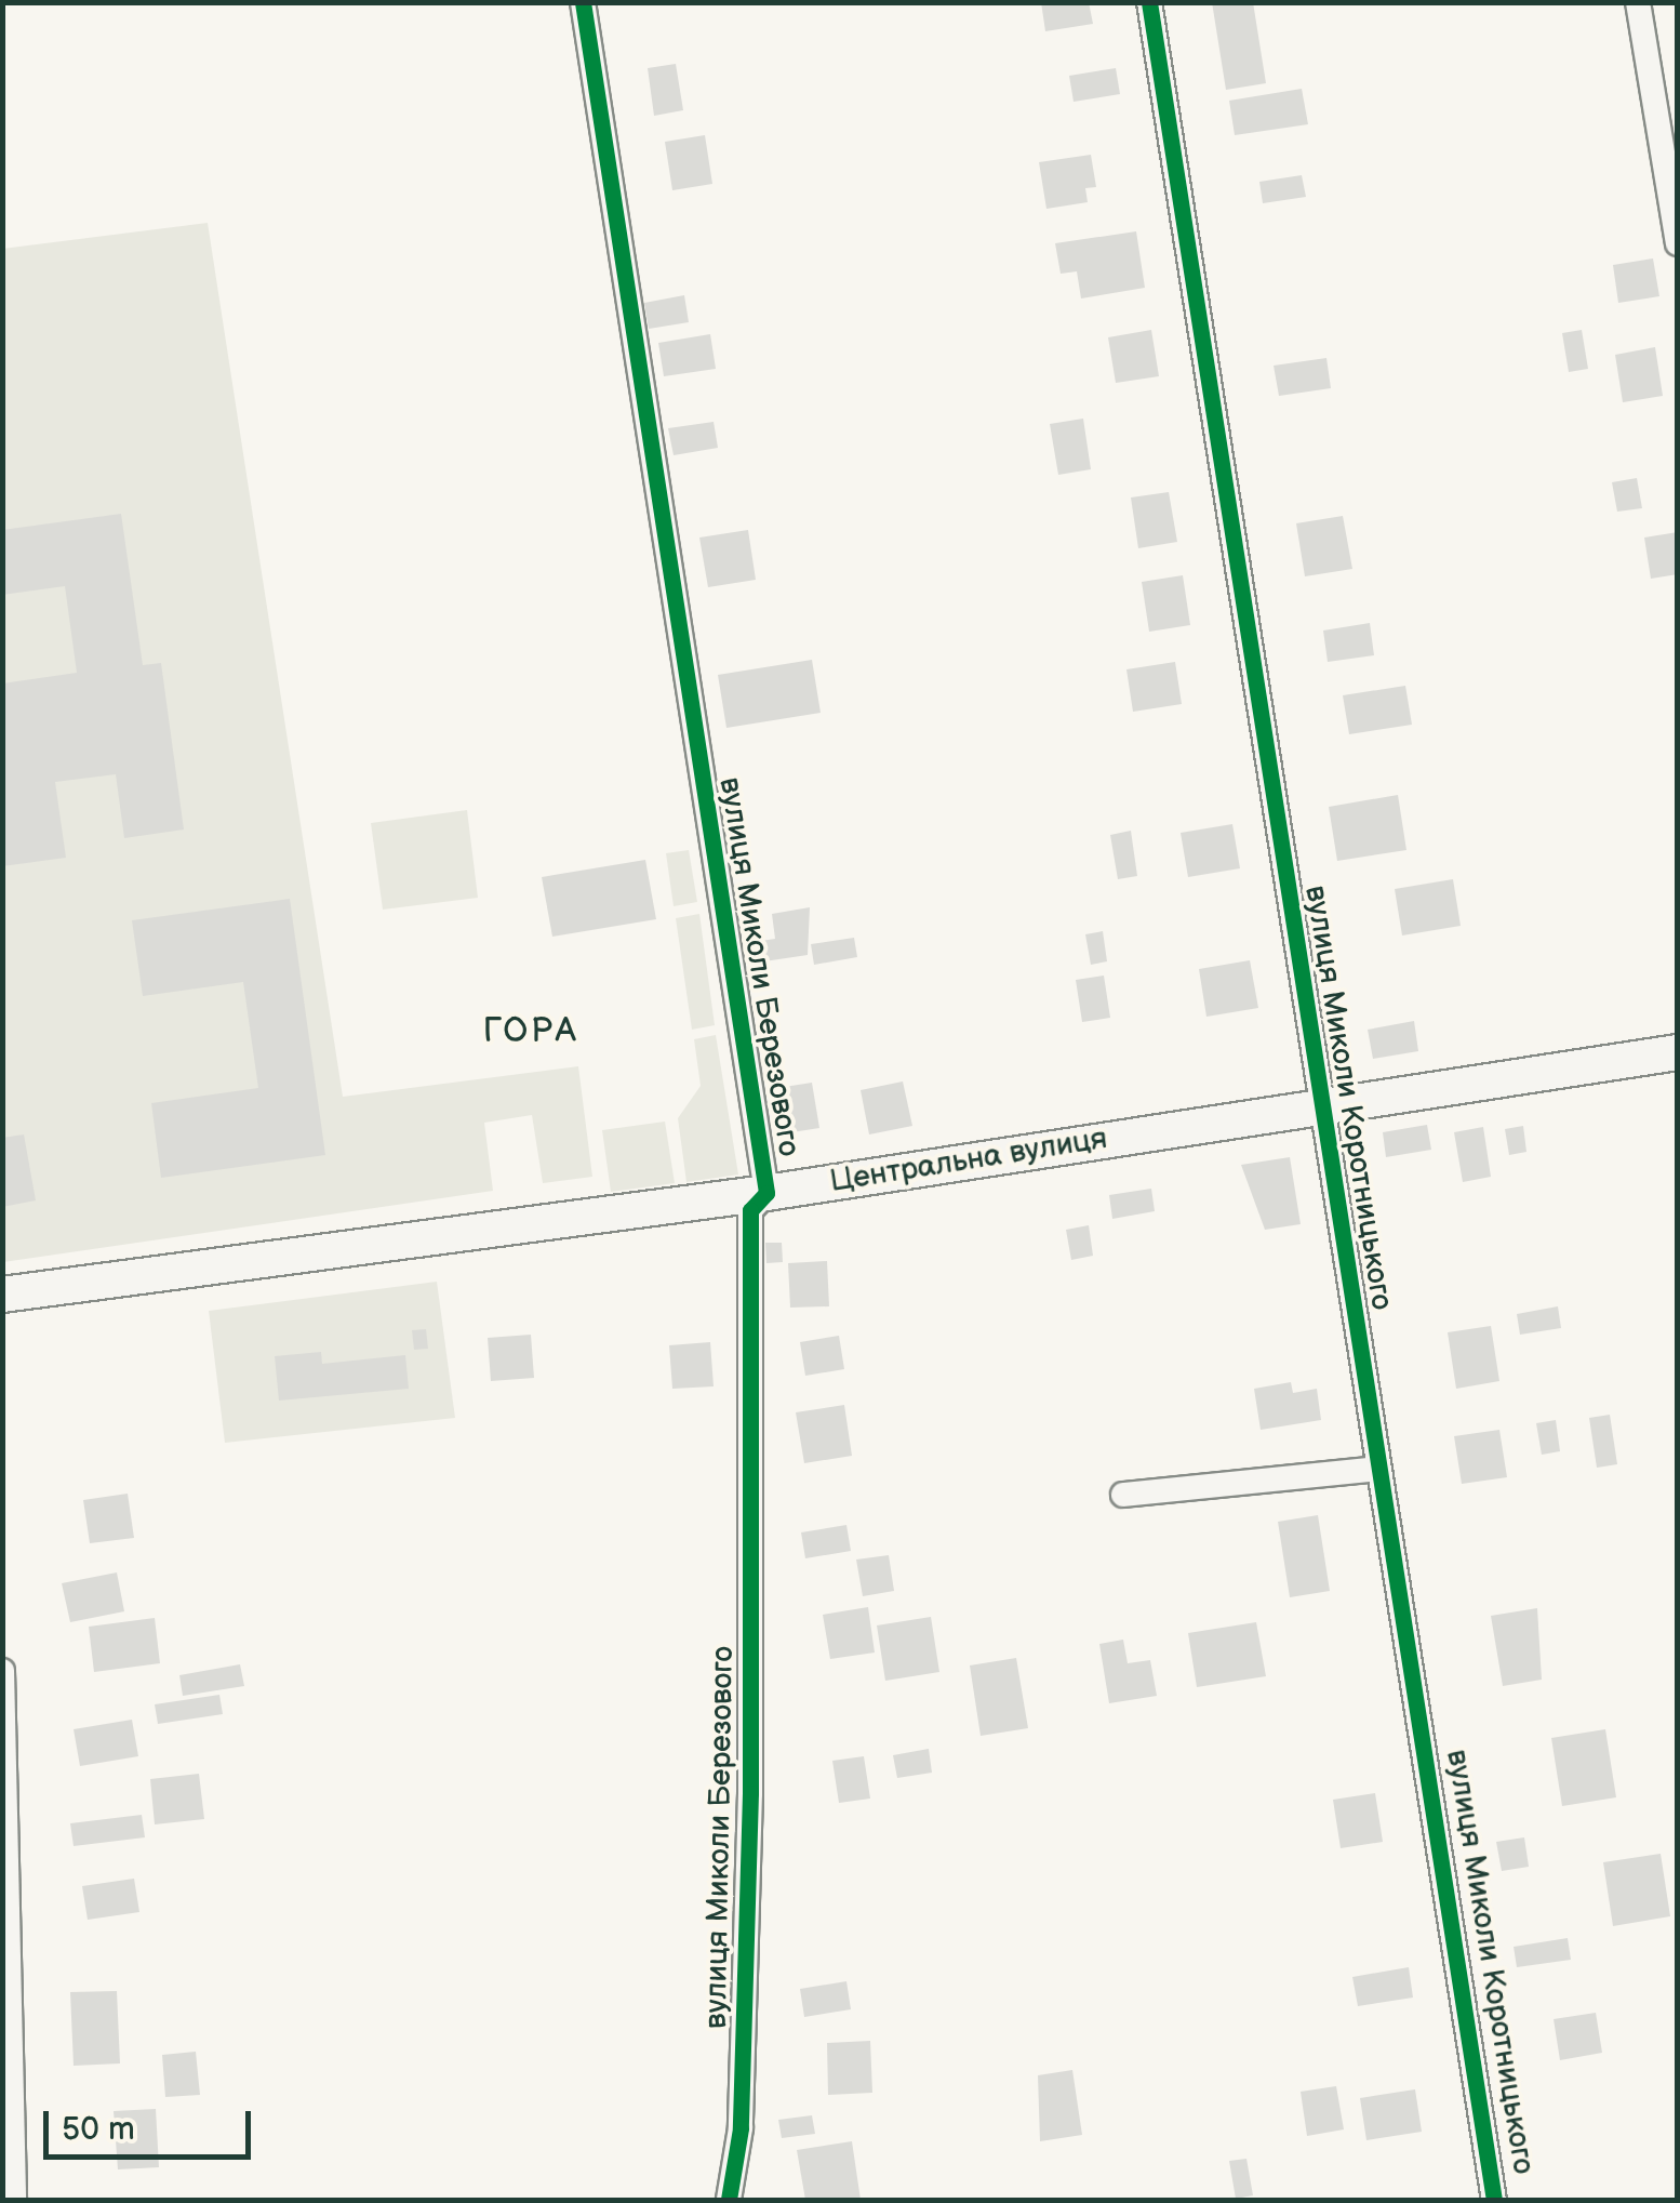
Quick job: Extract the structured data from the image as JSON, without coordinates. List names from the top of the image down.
{
  "streets": {
    "main road": ["Центральна вулиця"],
    "street": ["вулиця Миколи Березового", "вулиця Миколи Коротницького"]
  },
  "crossings": [
    ["вулиця Миколи Березового", "Центральна вулиця"],
    ["вулиця Миколи Коротницького", "Центральна вулиця"]
  ],
  "districts": ["ГОРА"],
  "scale_bar": "50 m"
}
